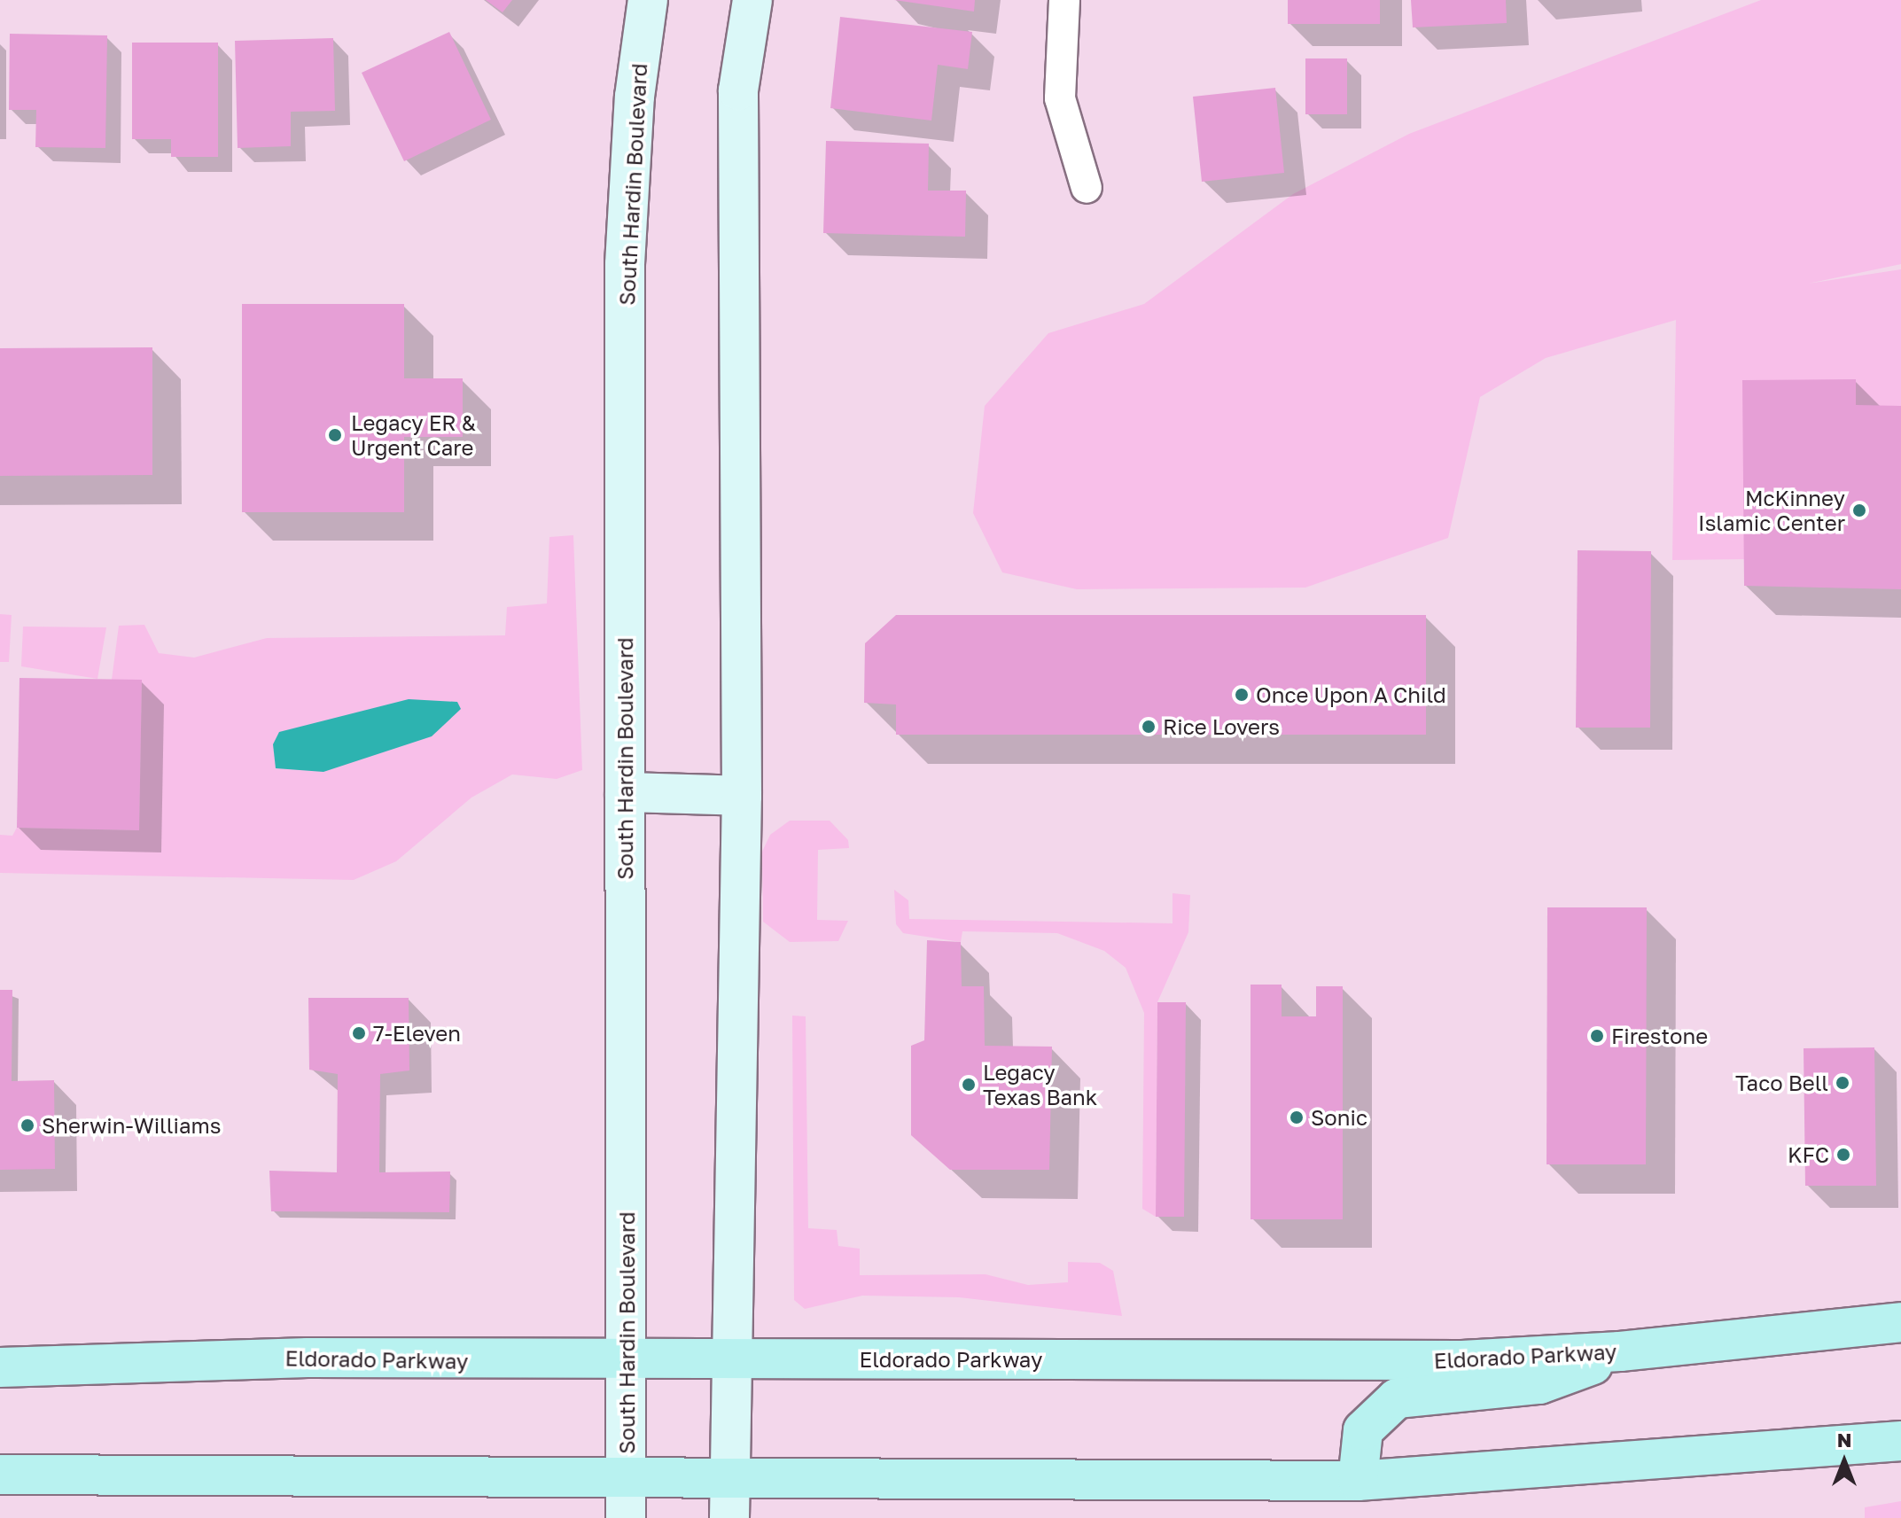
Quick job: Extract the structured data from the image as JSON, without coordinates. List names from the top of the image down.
{
  "streets": {
    "main road": ["South Hardin Boulevard", "Eldorado Parkway"]
  },
  "crossings": [
    ["South Hardin Boulevard", "Eldorado Parkway"]
  ],
  "places": [
    "Legacy ER & Urgent Care",
    "McKinney Islamic Center",
    "Once Upon A Child",
    "Rice Lovers",
    "7-Eleven",
    "Firestone",
    "Taco Bell",
    "Legacy Texas Bank",
    "Sonic",
    "Sherwin-Williams",
    "KFC"
  ],
  "north": "top"
}
